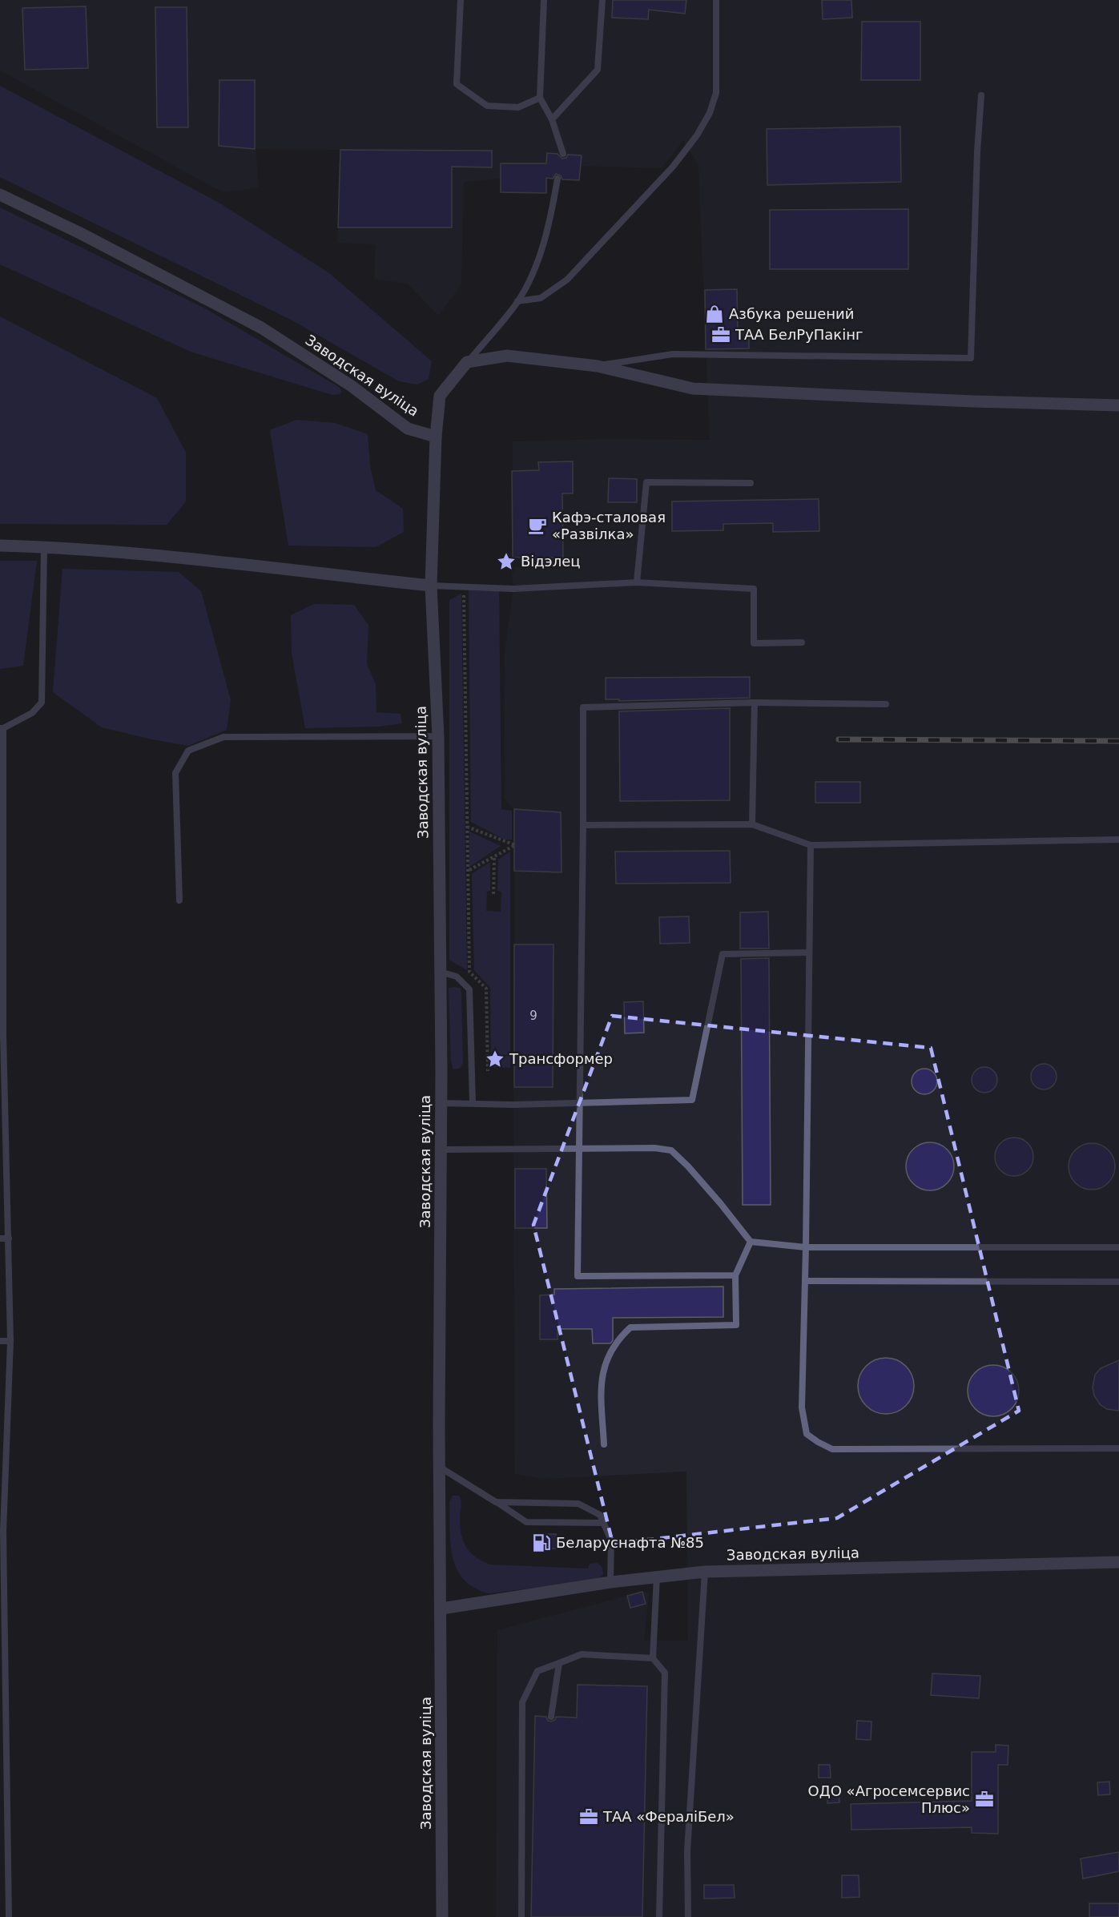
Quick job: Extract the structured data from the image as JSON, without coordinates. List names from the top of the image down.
{
  "streets": {
    "street": ["Заводская вуліца"]
  },
  "places": {
    "shop": ["Азбука решений"],
    "office": ["ТАА БелРуПакінг", "ОДО «Агросемсервис Плюс»", "ТАА «ФераліБел»"],
    "cafe": ["Кафэ-сталовая «Развілка»"],
    "place": ["Відэлец", "Трансформер"],
    "fuel station": ["Беларуснафта №85"]
  },
  "house_numbers": ["9"]
}
